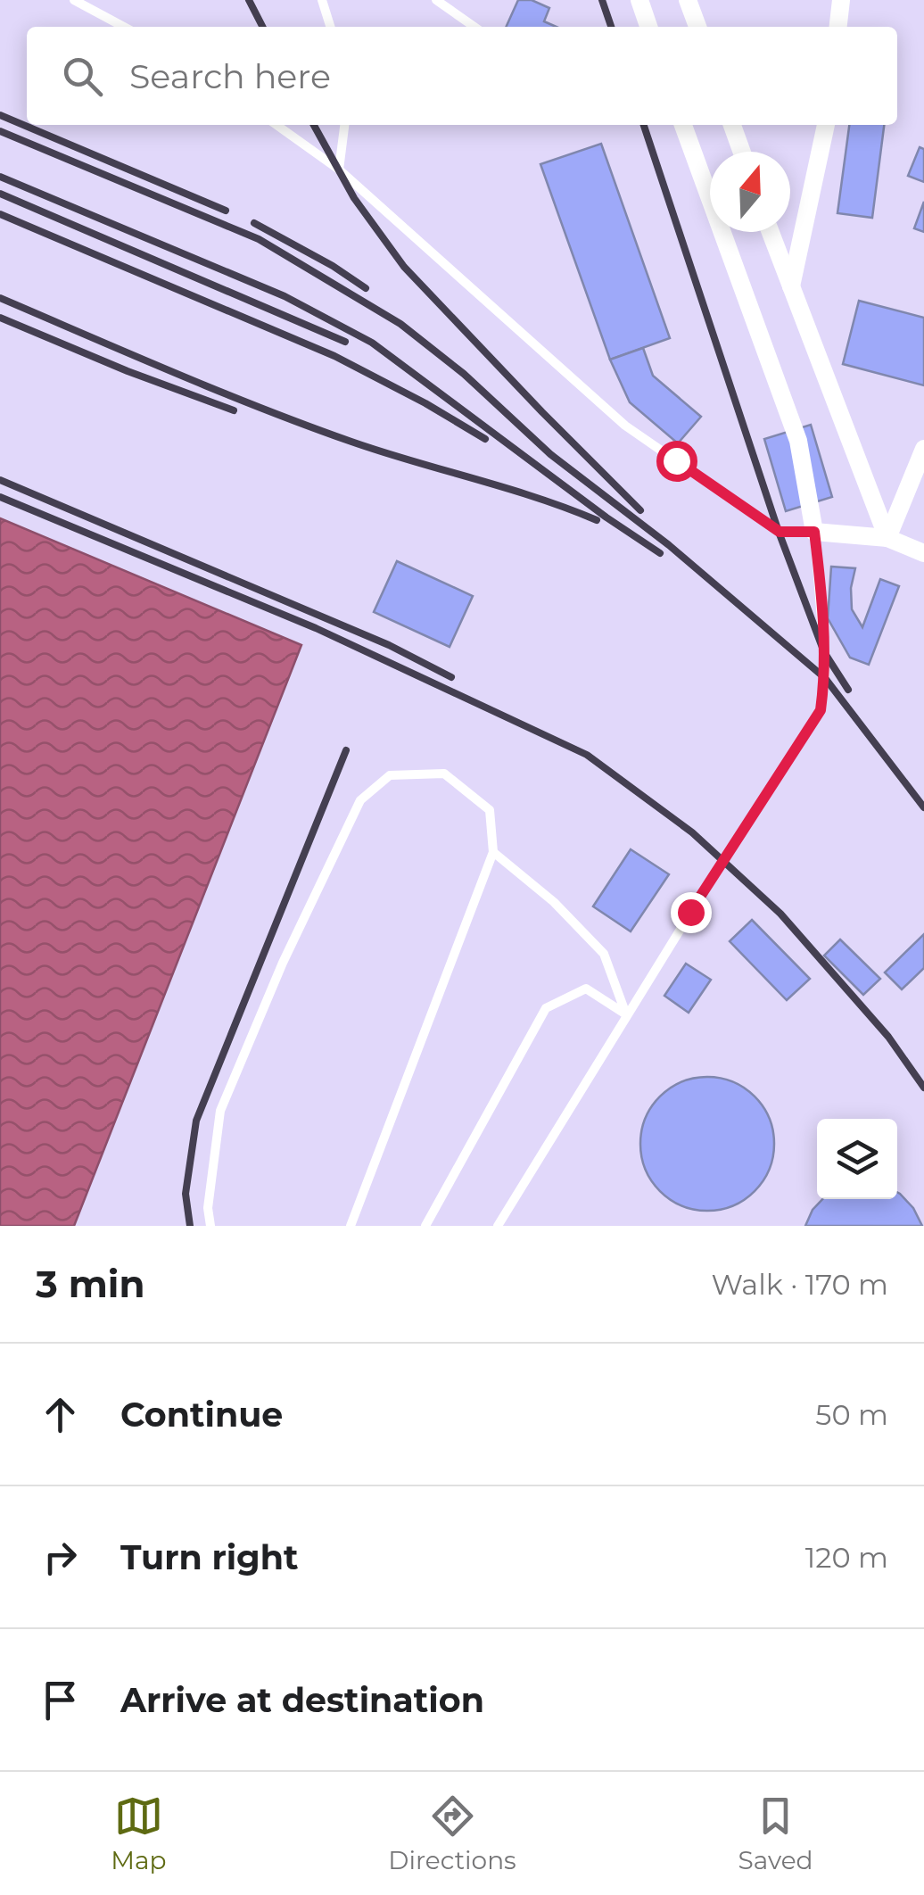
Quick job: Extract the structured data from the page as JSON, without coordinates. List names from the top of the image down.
{
  "north": "top",
  "page": {
    "search": "Search here",
    "heading": ["3 min", "Walk · 170 m"],
    "list": [
      ["Continue", "50 m"],
      ["Turn right", "120 m"],
      "Arrive at destination"
    ],
    "nav": ["Map", "Directions", "Saved"]
  }
}
